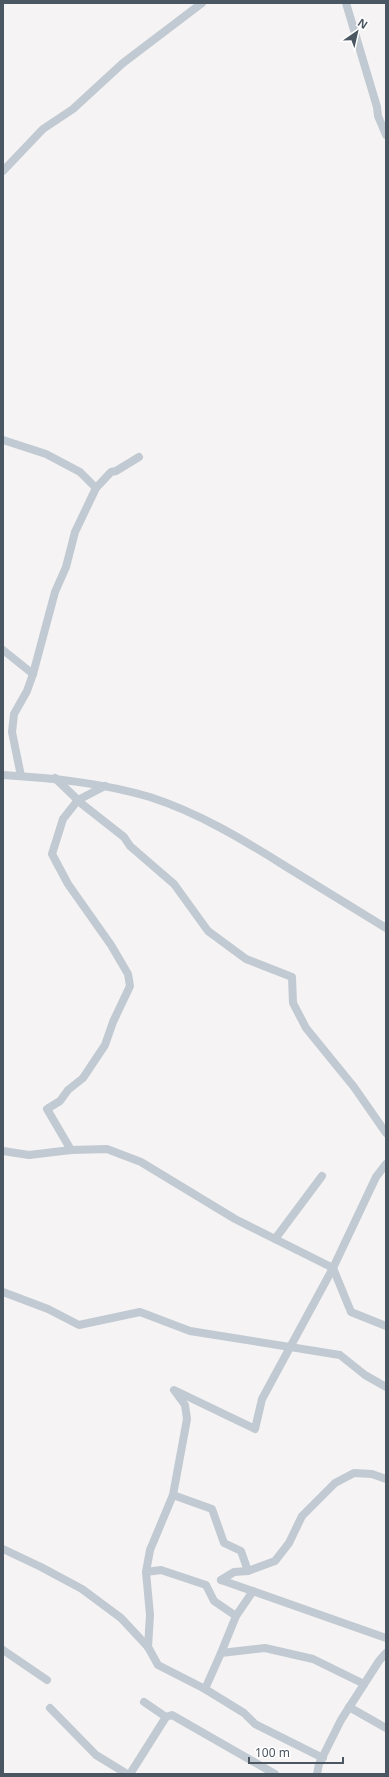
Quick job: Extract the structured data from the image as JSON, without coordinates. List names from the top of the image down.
{
  "scale_bar": "100 m",
  "north": "top right"
}
